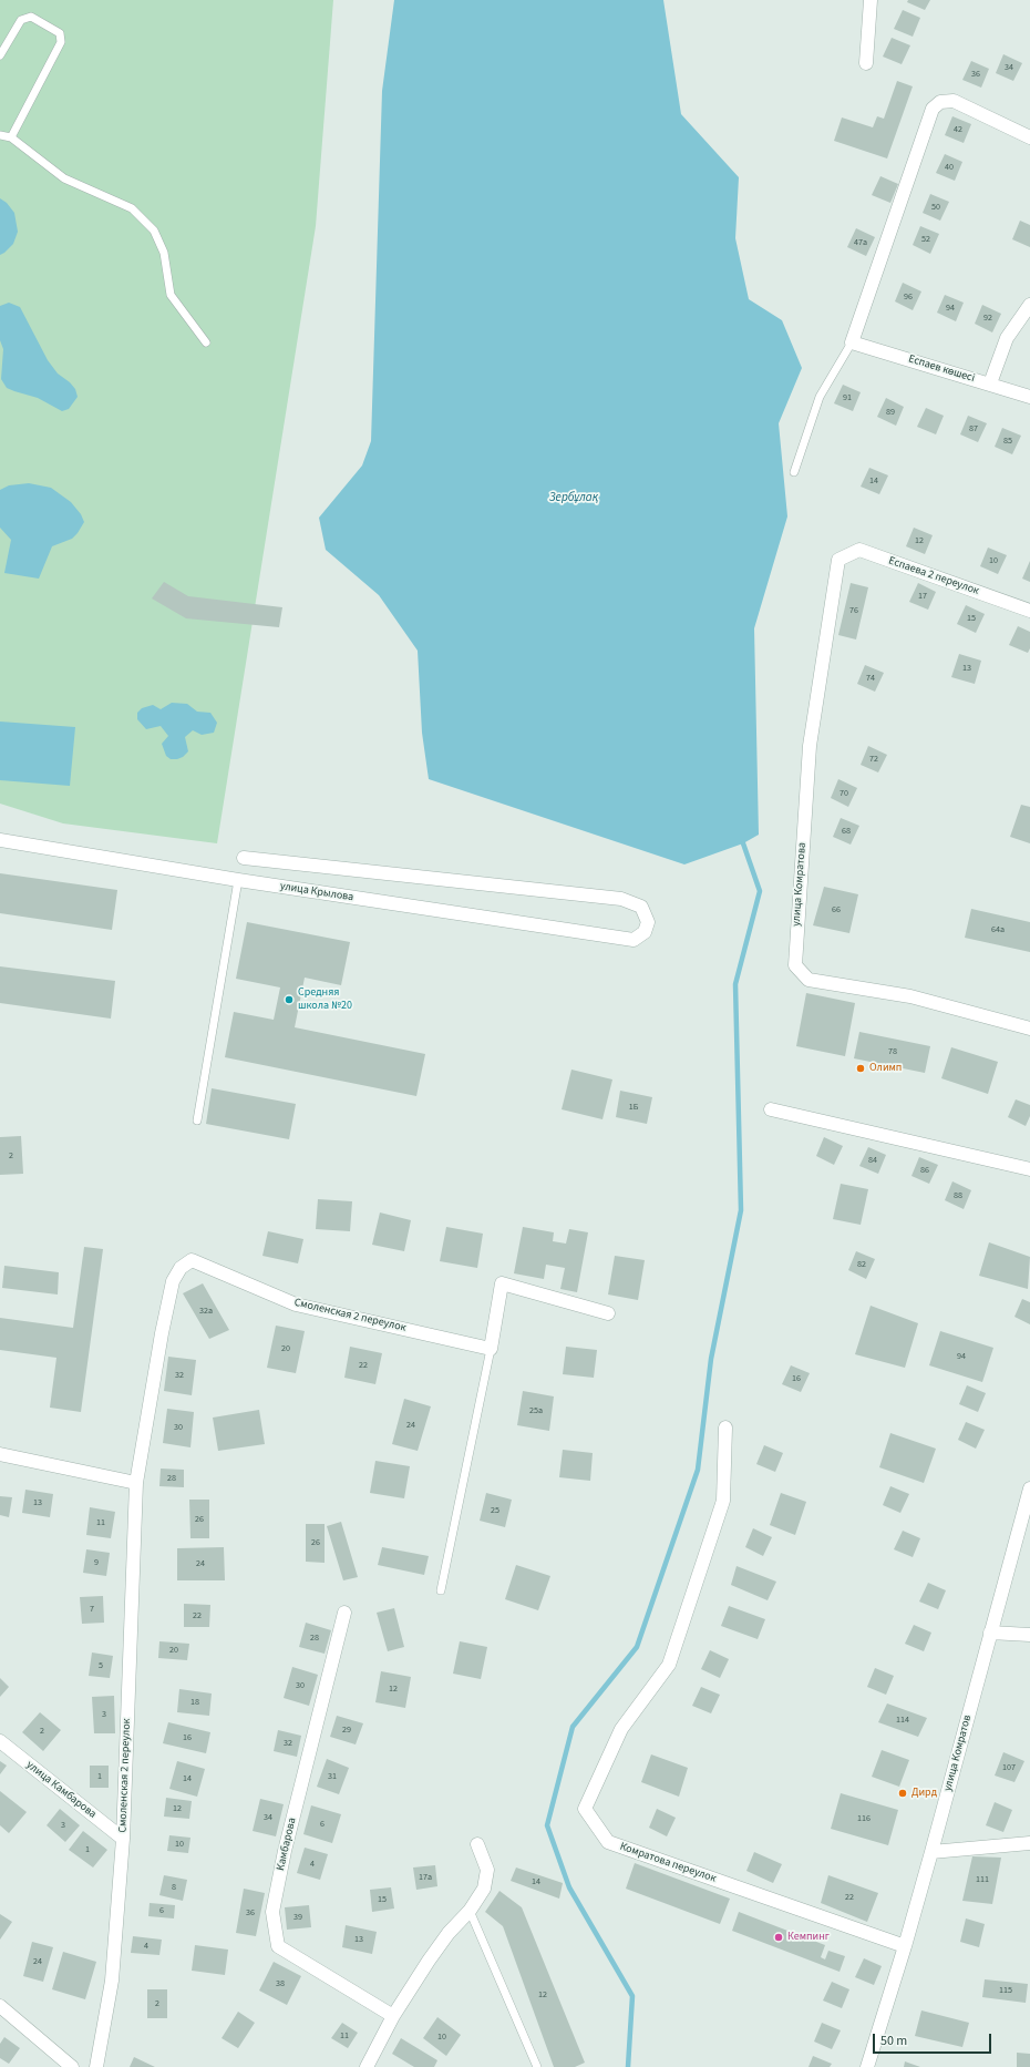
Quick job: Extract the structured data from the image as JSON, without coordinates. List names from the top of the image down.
{
  "streets": {
    "street": [
      "Еспаев көшесі",
      "Еспаева 2 переулок",
      "улица Комратова",
      "улица Крылова",
      "Смоленская 2 переулок",
      "улица Комратов",
      "улица Камбарова",
      "Камбарова",
      "Комратова переулок"
    ]
  },
  "crossings": [
    ["Еспаева 2 переулок", "улица Комратова"],
    ["Смоленская 2 переулок", "улица Камбарова"],
    ["улица Комратов", "Комратова переулок"]
  ],
  "water": ["Зербұлақ"],
  "places": [
    "Средняя школа №20",
    "Олимп",
    "Дирд",
    "Кемпинг"
  ],
  "house_numbers": [
    "34",
    "36",
    "42",
    "40",
    "50",
    "52",
    "47а",
    "96",
    "94",
    "92",
    "91",
    "89",
    "87",
    "85",
    "14",
    "12",
    "10",
    "17",
    "76",
    "15",
    "13",
    "74",
    "72",
    "70",
    "68",
    "66",
    "64а",
    "78",
    "1Б",
    "2",
    "84",
    "86",
    "88",
    "82",
    "32а",
    "20",
    "94",
    "22",
    "32",
    "16",
    "25а",
    "24",
    "30",
    "28",
    "13",
    "25",
    "26",
    "11",
    "26",
    "9",
    "24",
    "7",
    "22",
    "28",
    "20",
    "5",
    "30",
    "12",
    "18",
    "3",
    "114",
    "29",
    "2",
    "16",
    "32",
    "107",
    "1",
    "31",
    "14",
    "12",
    "34",
    "116",
    "6",
    "3",
    "10",
    "1",
    "4",
    "17а",
    "111",
    "14",
    "8",
    "22",
    "15",
    "6",
    "36",
    "39",
    "13",
    "4",
    "24",
    "38",
    "115",
    "12",
    "2",
    "11",
    "10"
  ],
  "scale_bar": "50 m"
}
